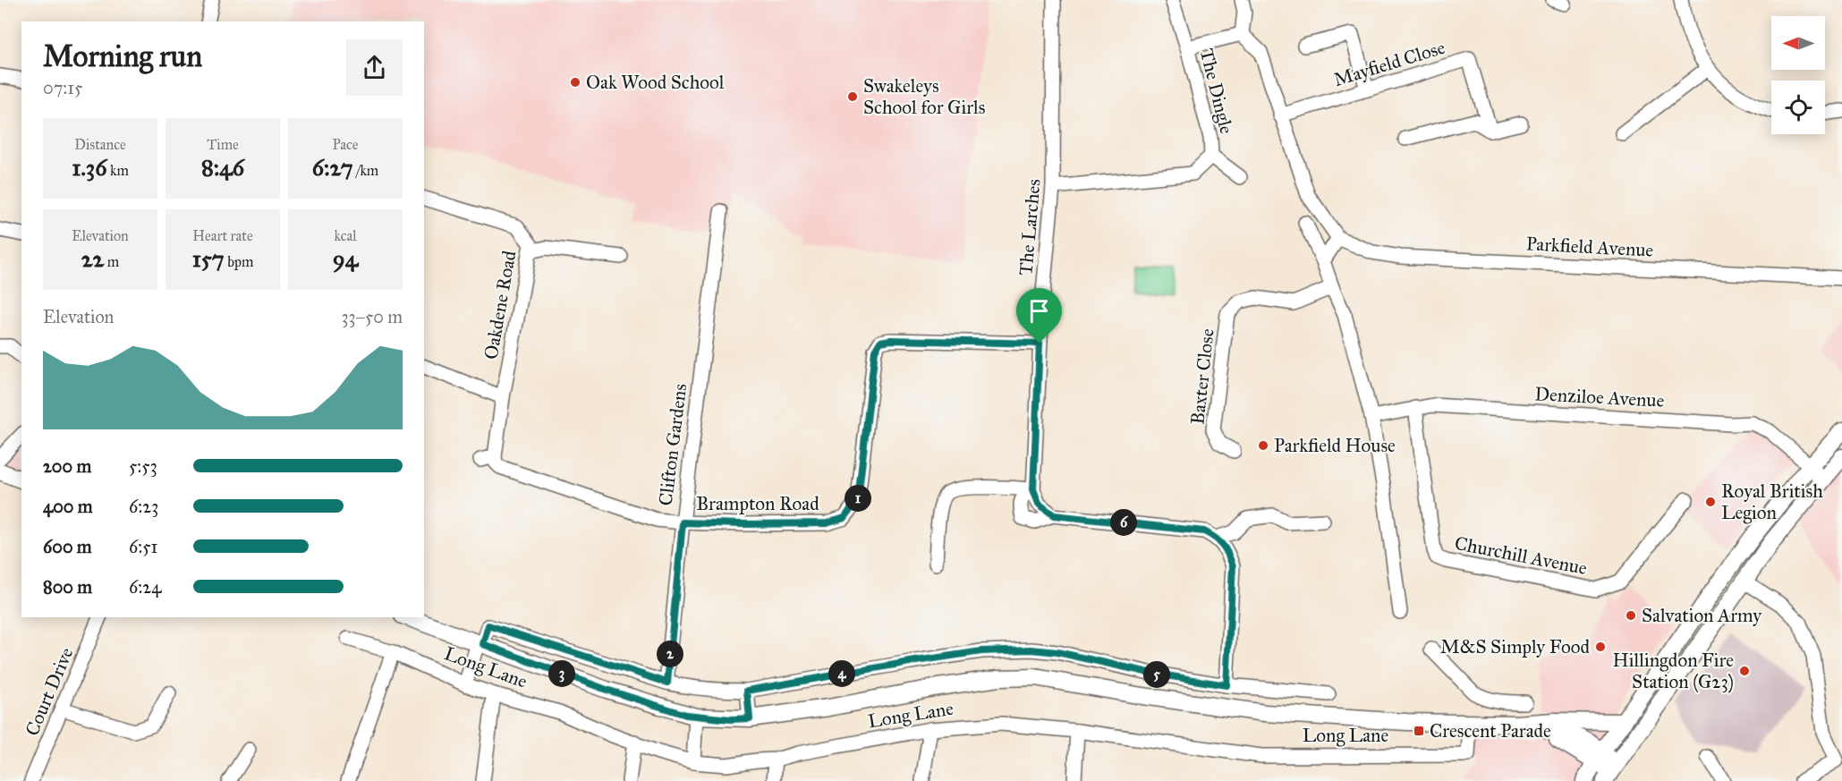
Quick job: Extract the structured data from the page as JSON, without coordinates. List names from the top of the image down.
{
  "streets": {
    "main road": ["Long Lane"],
    "street": [
      "Mayfield Close",
      "The Dingle",
      "The Larches",
      "Parkfield Avenue",
      "Oakdene Road",
      "Baxter Close",
      "Denziloe Avenue",
      "Clifton Gardens",
      "Brampton Road",
      "Churchill Avenue",
      "Court Drive"
    ]
  },
  "crossings": [
    ["The Dingle", "The Larches"],
    ["The Larches", "Brampton Road"],
    ["Denziloe Avenue", "Churchill Avenue"],
    ["Clifton Gardens", "Brampton Road"],
    ["Clifton Gardens", "Long Lane"]
  ],
  "places": {
    "other": [
      "Oak Wood School",
      "Swakeleys School for Girls",
      "Parkfield House",
      "Royal British Legion",
      "Salvation Army",
      "M&S Simply Food",
      "Hillingdon Fire Station (G23)"
    ],
    "transit": ["Crescent Parade"]
  },
  "north": "left",
  "page": {
    "heading": ["Morning run", "07:15"],
    "stats": [
      ["Distance", "1.36 km"],
      ["Time", "8:46"],
      ["Pace", "6:27 /km"],
      ["Elevation", "22 m"],
      ["Heart rate", "157 bpm"],
      ["kcal", "94"]
    ],
    "chart": ["Elevation", "33–50 m"],
    "list": [
      {
        "name": "200 m",
        "note": "5:53"
      },
      {
        "name": "400 m",
        "note": "6:23"
      },
      {
        "name": "600 m",
        "note": "6:51"
      },
      {
        "name": "800 m",
        "note": "6:24"
      }
    ],
    "pins": [
      "1",
      "6",
      "2",
      "3",
      "4",
      "5"
    ]
  }
}
